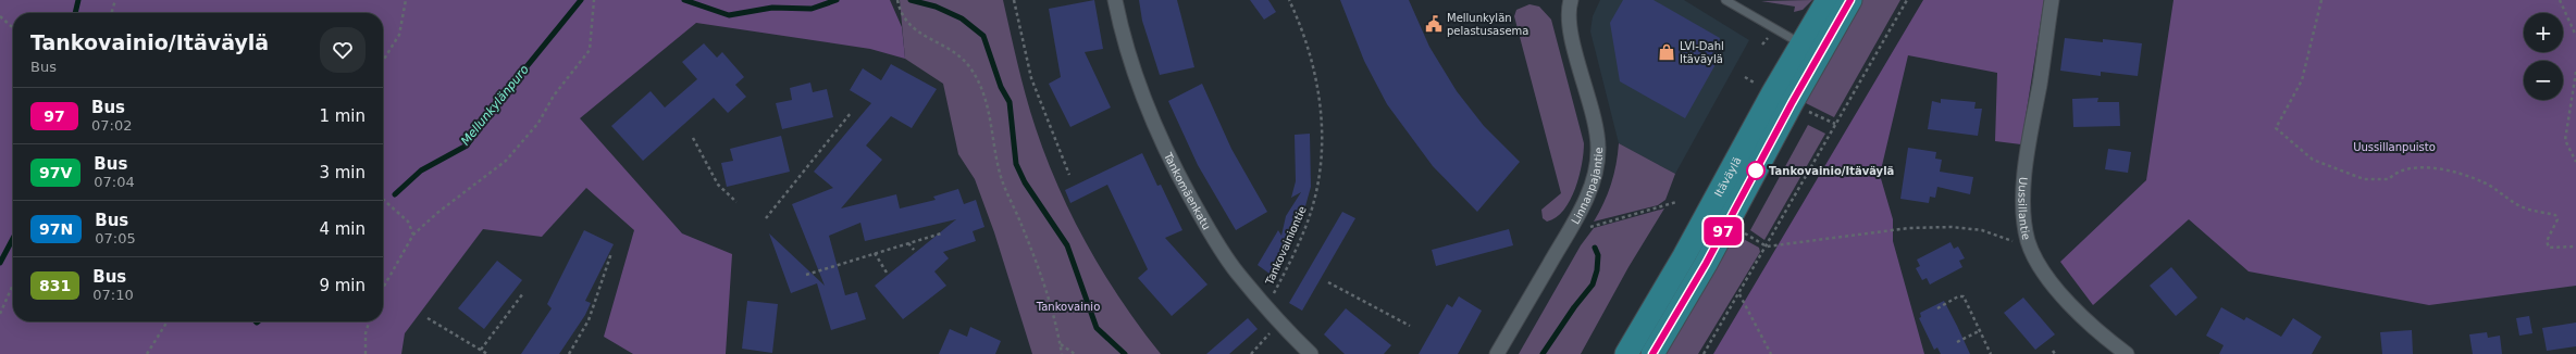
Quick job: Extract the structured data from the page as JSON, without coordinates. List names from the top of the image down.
{
  "streets": {
    "main road": ["Itäväylä"],
    "street": ["Linnanpajantie", "Tankomäenkatu", "Uussillantie"],
    "path": ["Tankovainiontie"]
  },
  "water": ["Mellunkylänpuro"],
  "parks": ["Uussillanpuisto", "Tankovainio"],
  "places": {
    "public building": ["Mellunkylän pelastusasema"],
    "shop": ["LVI-Dahl Itäväylä"],
    "other": ["Tankovainio/Itäväylä"]
  },
  "lines": ["bus line 97"],
  "page": {
    "on_map": "97",
    "map_buttons": ["+", "−"],
    "heading": ["Tankovainio/Itäväylä", "Bus"],
    "list": [
      {
        "mark": "97",
        "name": "Bus",
        "note": "07:02",
        "value": "1 min"
      },
      {
        "mark": "97V",
        "name": "Bus",
        "note": "07:04",
        "value": "3 min"
      },
      {
        "mark": "97N",
        "name": "Bus",
        "note": "07:05",
        "value": "4 min"
      },
      {
        "mark": "831",
        "name": "Bus",
        "note": "07:10",
        "value": "9 min"
      }
    ]
  }
}
